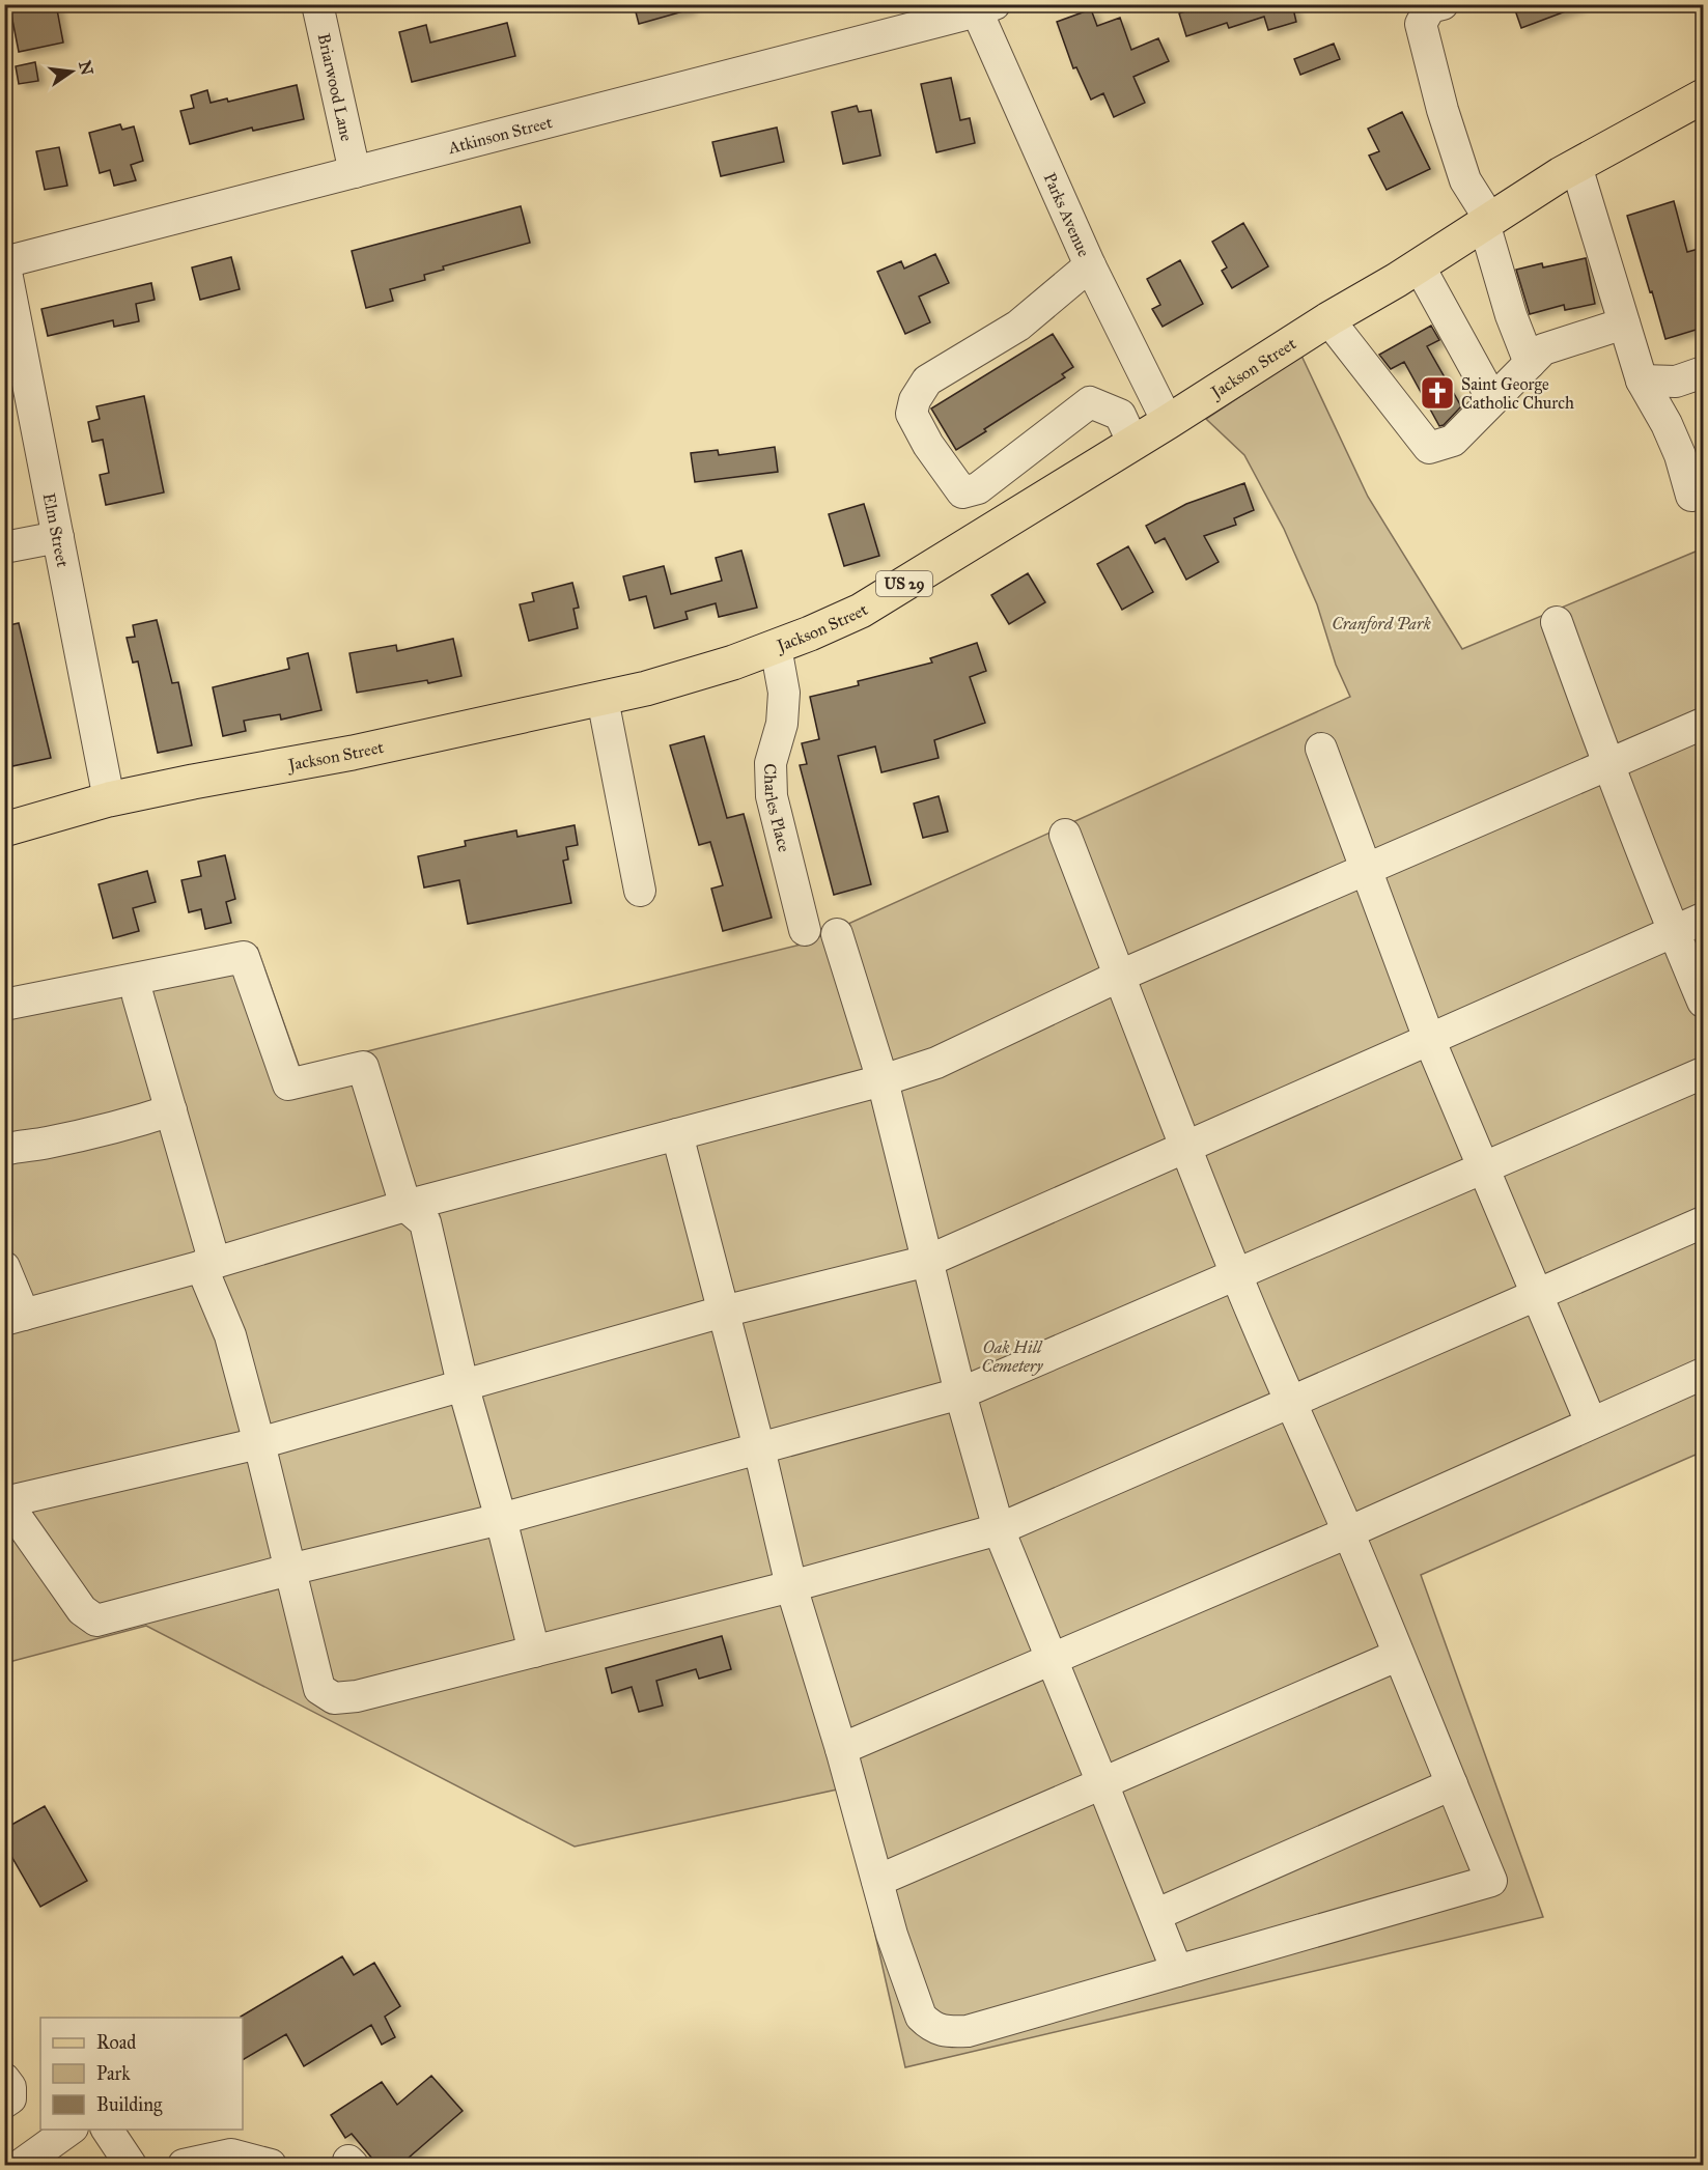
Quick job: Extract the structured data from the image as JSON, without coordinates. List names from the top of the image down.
{
  "streets": {
    "main road": ["Jackson Street", "US 29"],
    "street": [
      "Briarwood Lane",
      "Atkinson Street",
      "Parks Avenue",
      "Elm Street",
      "Charles Place"
    ]
  },
  "crossings": [
    ["Briarwood Lane", "Atkinson Street"],
    ["Atkinson Street", "Parks Avenue"],
    ["Atkinson Street", "Elm Street"],
    ["Parks Avenue", "Jackson Street"],
    ["Jackson Street", "Elm Street"],
    ["Jackson Street", "Charles Place"]
  ],
  "parks": ["Cranford Park", "Oak Hill Cemetery"],
  "places": {
    "church": ["Saint George Catholic Church"]
  },
  "legend": ["Road", "Park", "Building"],
  "north": "right"
}
